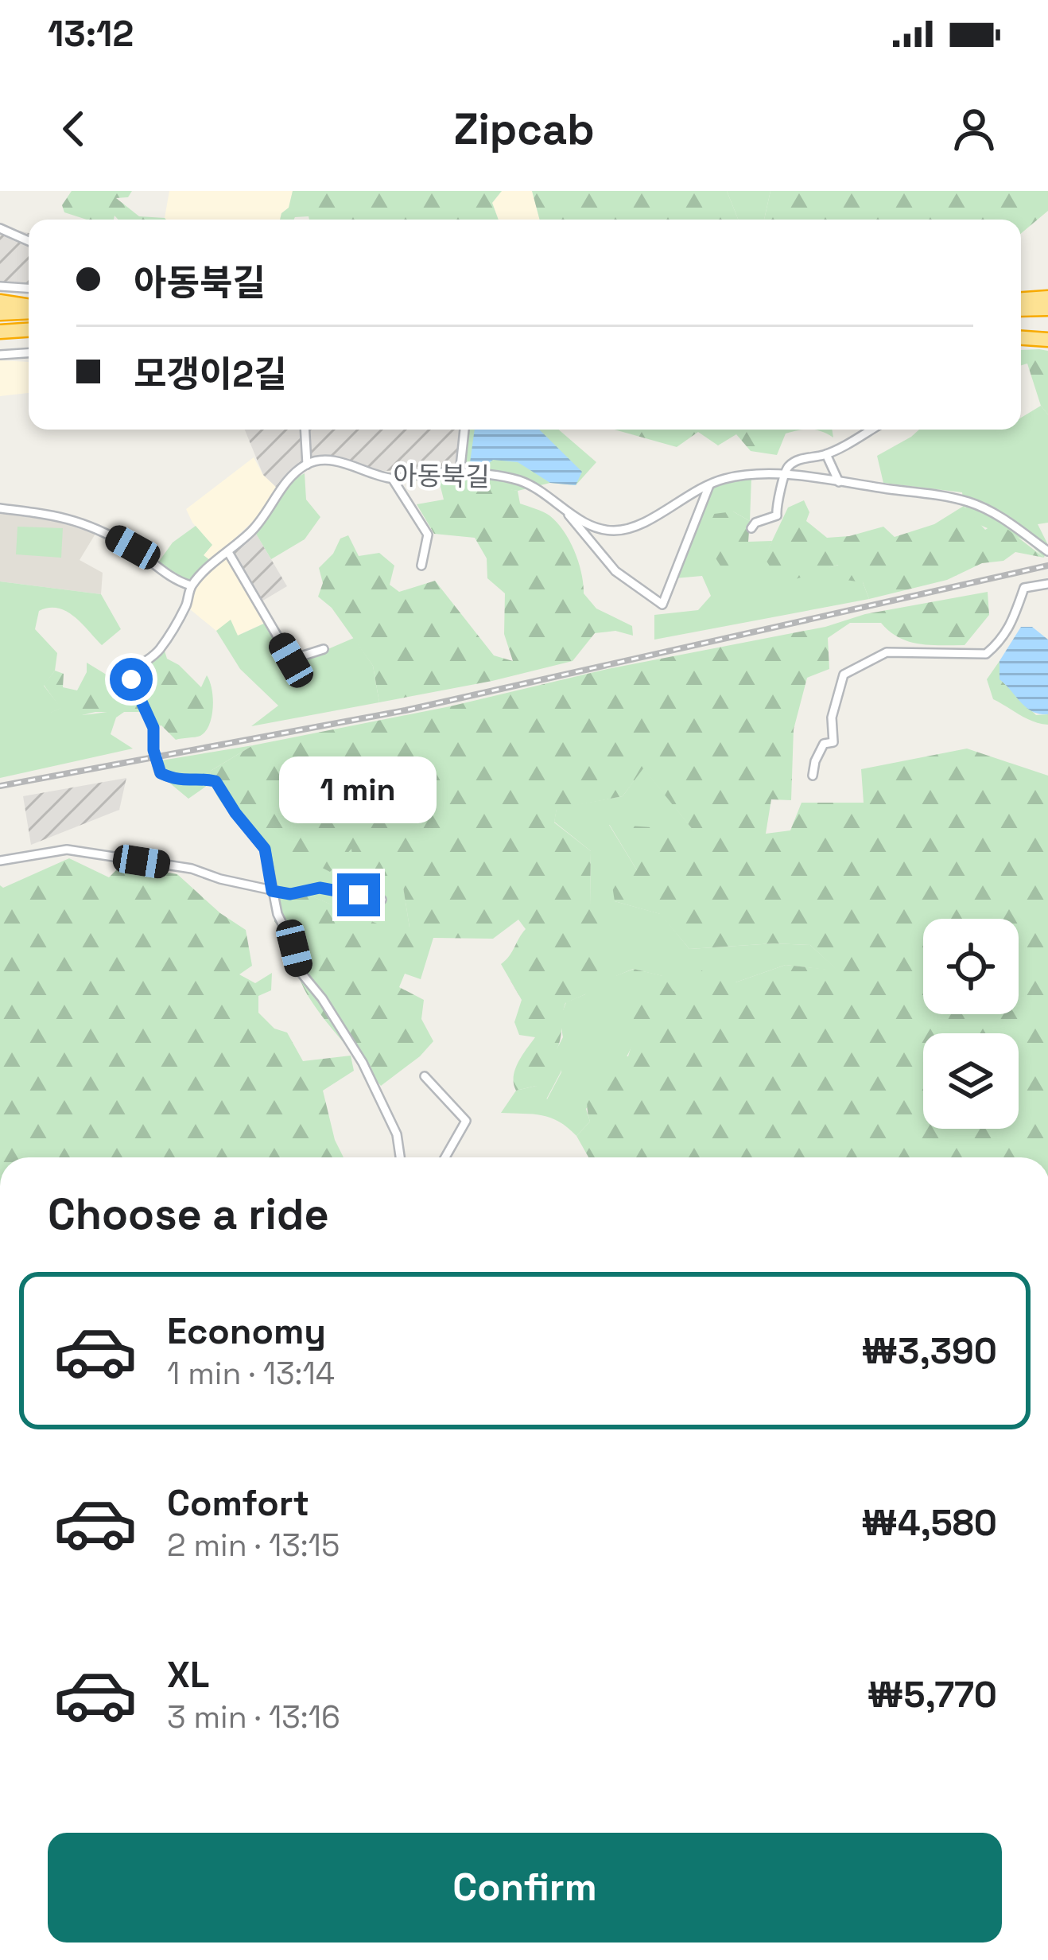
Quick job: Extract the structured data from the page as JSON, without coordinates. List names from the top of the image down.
{
  "streets": {
    "street": ["아동북길"]
  },
  "page": {
    "status": "13:12",
    "header": "Zipcab",
    "banner": ["아동북길", "모갱이2길"],
    "bubble": "1 min",
    "heading": "Choose a ride",
    "list": [
      {
        "name": "Economy",
        "note": "1 min · 13:14",
        "value": "₩3,390"
      },
      {
        "name": "Comfort",
        "note": "2 min · 13:15",
        "value": "₩4,580"
      },
      {
        "name": "XL",
        "note": "3 min · 13:16",
        "value": "₩5,770"
      }
    ],
    "buttons": "Confirm"
  }
}
